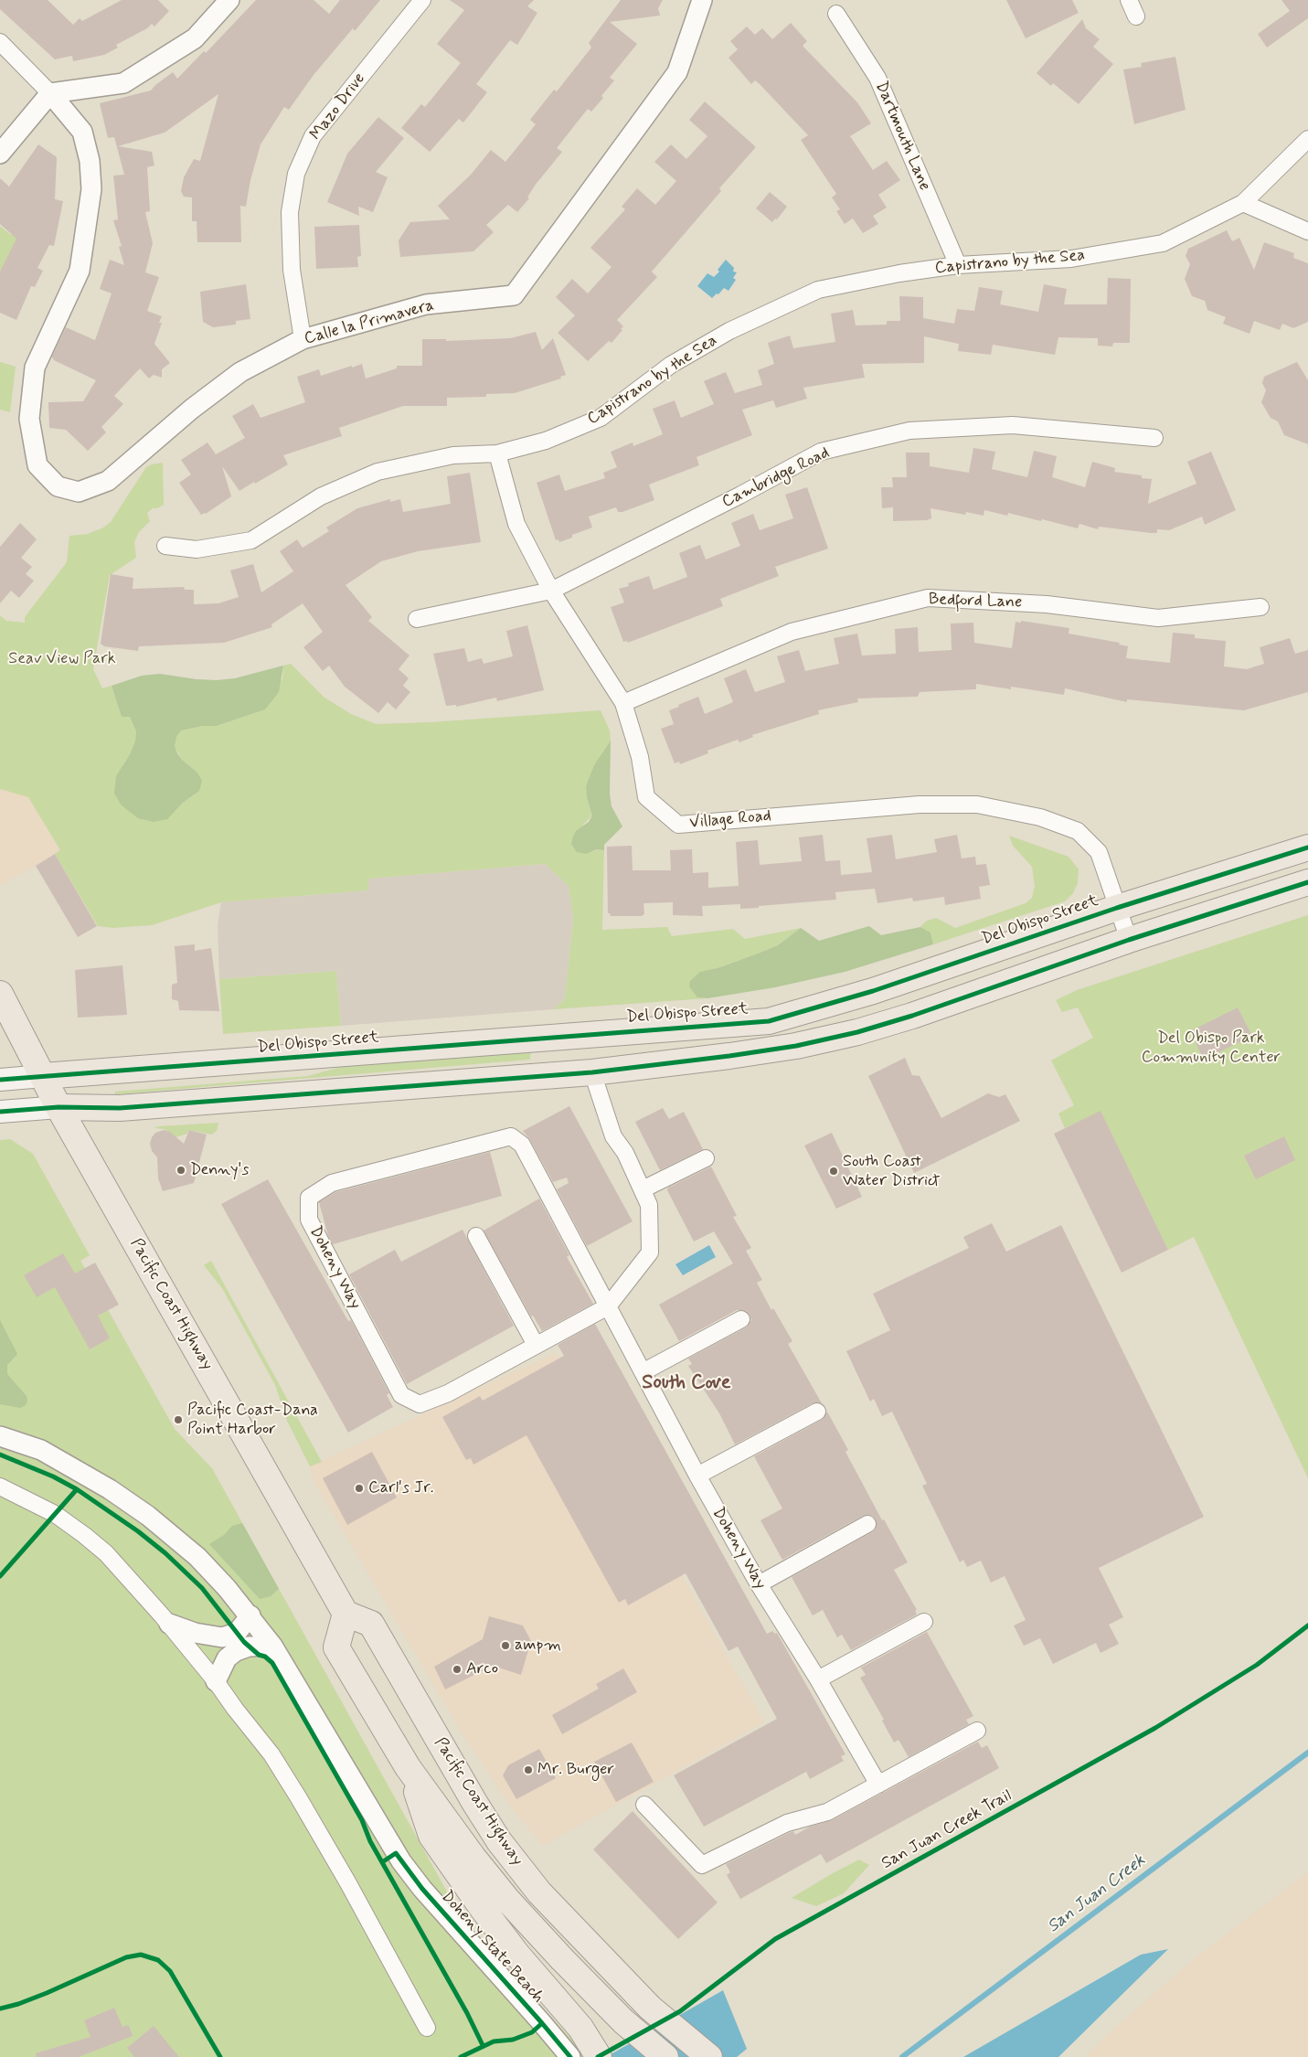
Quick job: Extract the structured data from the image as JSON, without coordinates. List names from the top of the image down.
{
  "streets": {
    "main road": ["Del Obispo Street", "Pacific Coast Highway"],
    "street": [
      "Mazo Drive",
      "Dartmouth Lane",
      "Capistrano by the Sea",
      "Calle la Primavera",
      "Cambridge Road",
      "Bedford Lane",
      "Village Road",
      "Doheny Way",
      "Doheny State Beach"
    ],
    "cycle path": ["San Juan Creek Trail"]
  },
  "crossings": [
    ["Mazo Drive", "Calle la Primavera"],
    ["Dartmouth Lane", "Capistrano by the Sea"],
    ["Capistrano by the Sea", "Village Road"],
    ["Cambridge Road", "Village Road"],
    ["Bedford Lane", "Village Road"],
    ["Village Road", "Del Obispo Street"],
    ["Del Obispo Street", "Pacific Coast Highway"]
  ],
  "districts": ["South Cove"],
  "water": ["San Juan Creek"],
  "parks": ["Seav View Park", "Del Obispo Park Community Center"],
  "places": [
    "Denny's",
    "South Coast Water District",
    "Pacific Coast-Dana Point Harbor",
    "Carl's Jr.",
    "ampm",
    "Arco",
    "Mr. Burger"
  ]
}
